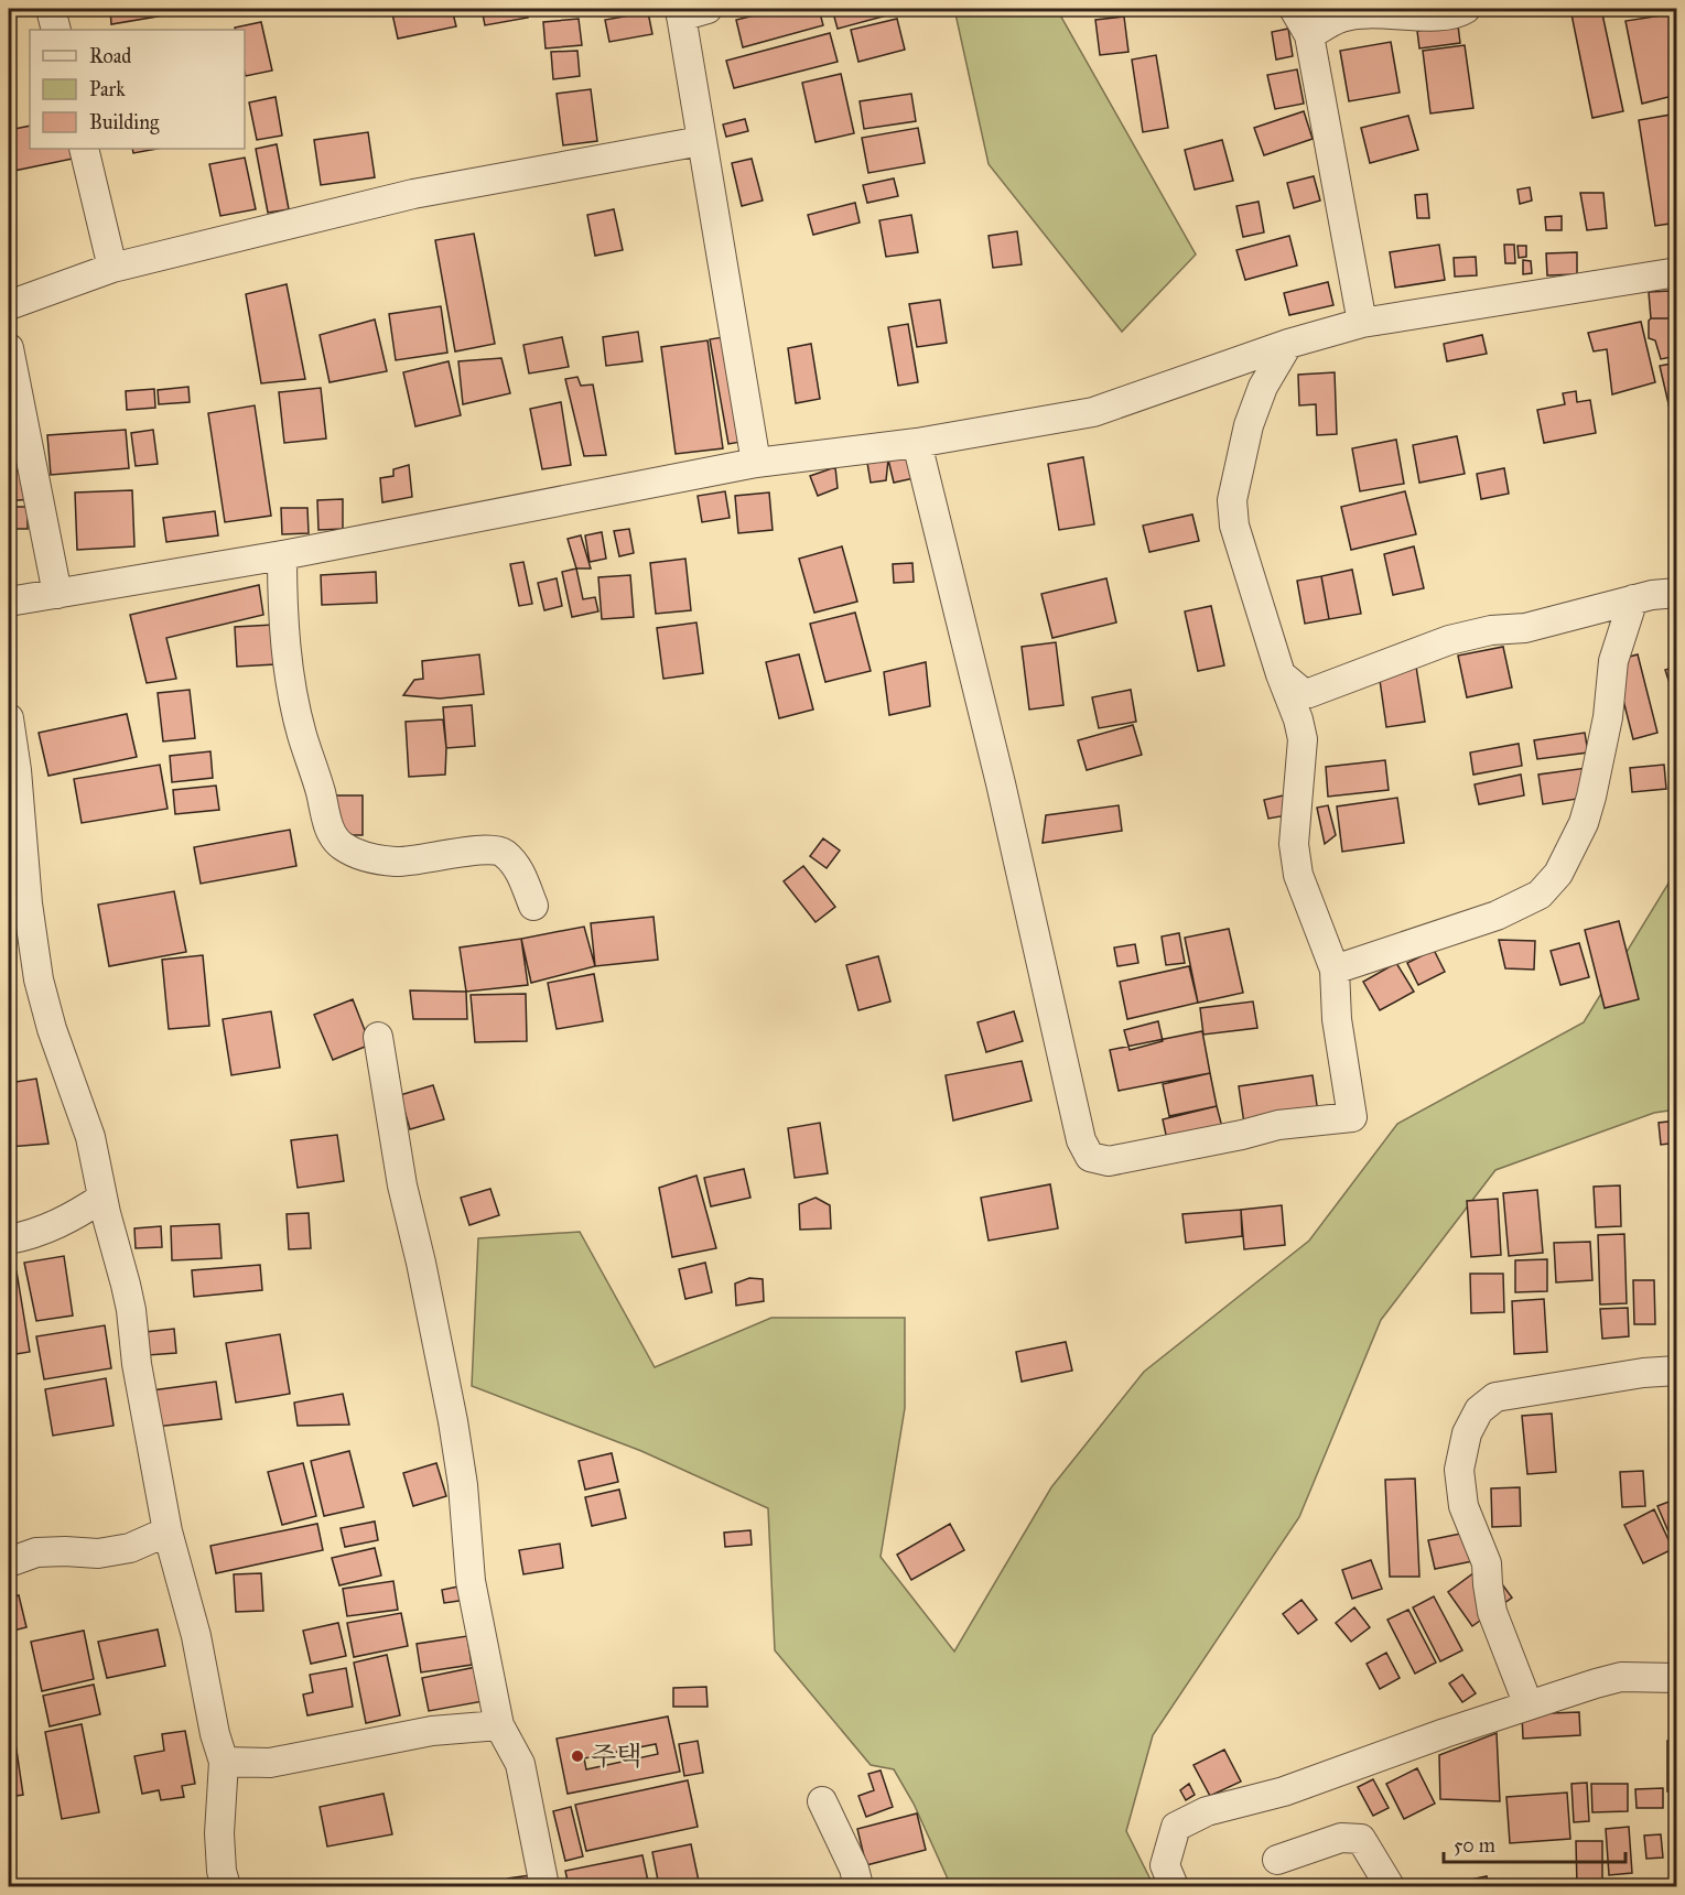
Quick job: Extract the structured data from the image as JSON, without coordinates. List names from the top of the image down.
{
  "places": ["주택"],
  "legend": ["Road", "Park", "Building"],
  "scale_bar": "50 m"
}
